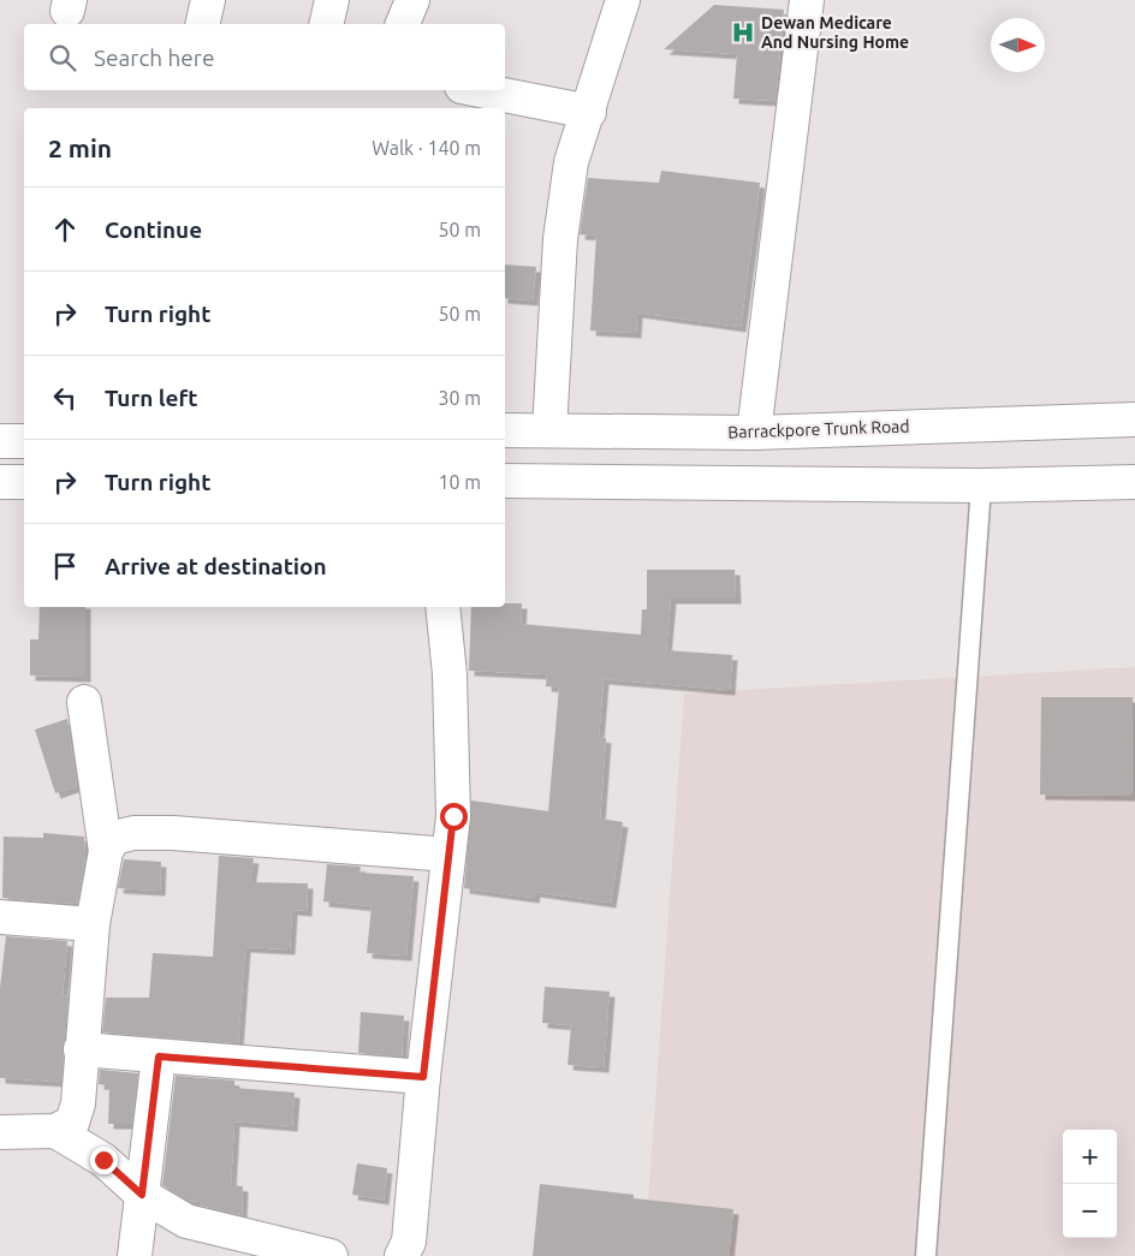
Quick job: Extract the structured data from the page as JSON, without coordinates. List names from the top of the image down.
{
  "streets": {
    "street": ["Barrackpore Trunk Road"]
  },
  "places": {
    "hospital": ["Dewan Medicare And Nursing Home"]
  },
  "north": "right",
  "page": {
    "search": "Search here",
    "heading": ["2 min", "Walk · 140 m"],
    "list": [
      ["Continue", "50 m"],
      ["Turn right", "50 m"],
      ["Turn left", "30 m"],
      ["Turn right", "10 m"],
      "Arrive at destination"
    ],
    "map_buttons": ["+", "−"]
  }
}
